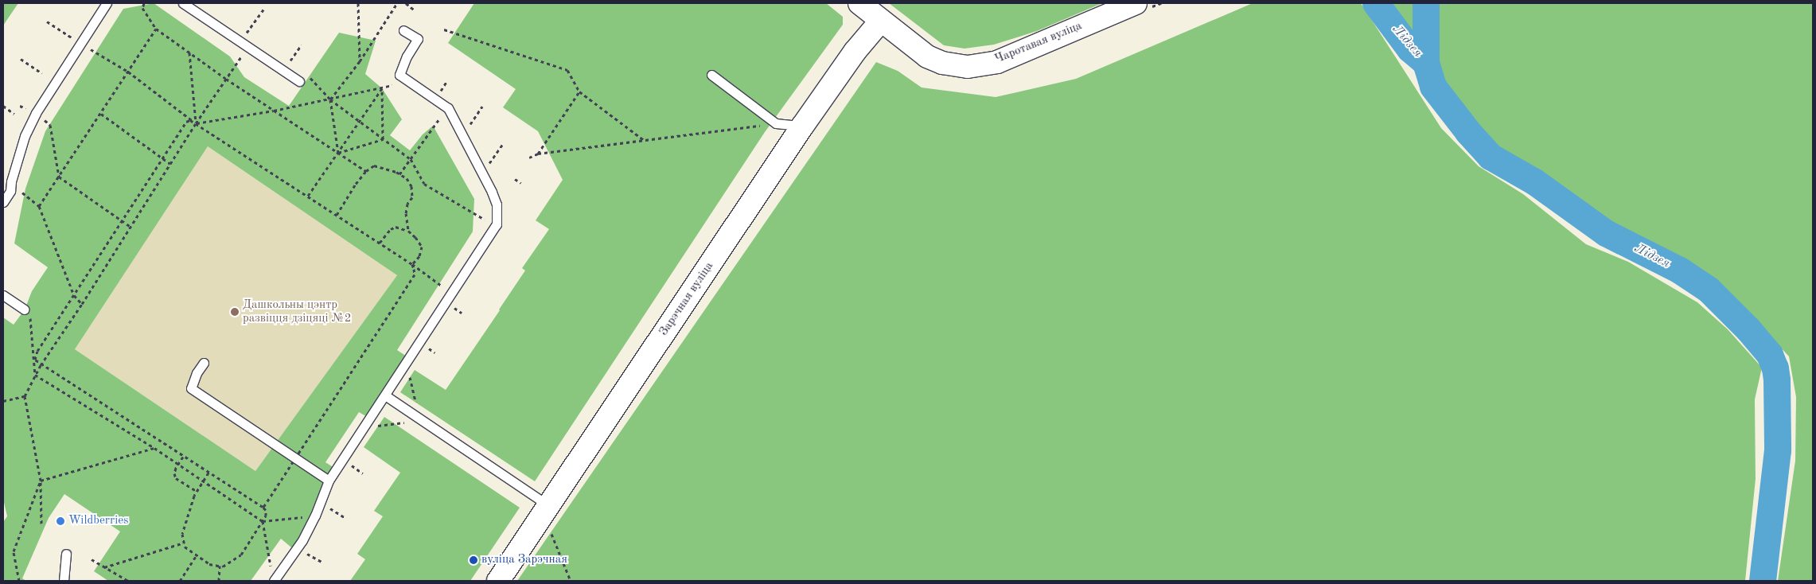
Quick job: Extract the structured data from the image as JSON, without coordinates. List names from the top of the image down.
{
  "streets": {
    "street": ["Чаротавая вуліца", "Зарэчная вуліца"]
  },
  "crossings": [
    ["Чаротавая вуліца", "Зарэчная вуліца"]
  ],
  "water": ["Лідзея"],
  "places": ["Дашкольны цэнтр развіцця дзіцяці №2", "Wildberries", "вуліца Зарэчная"]
}
